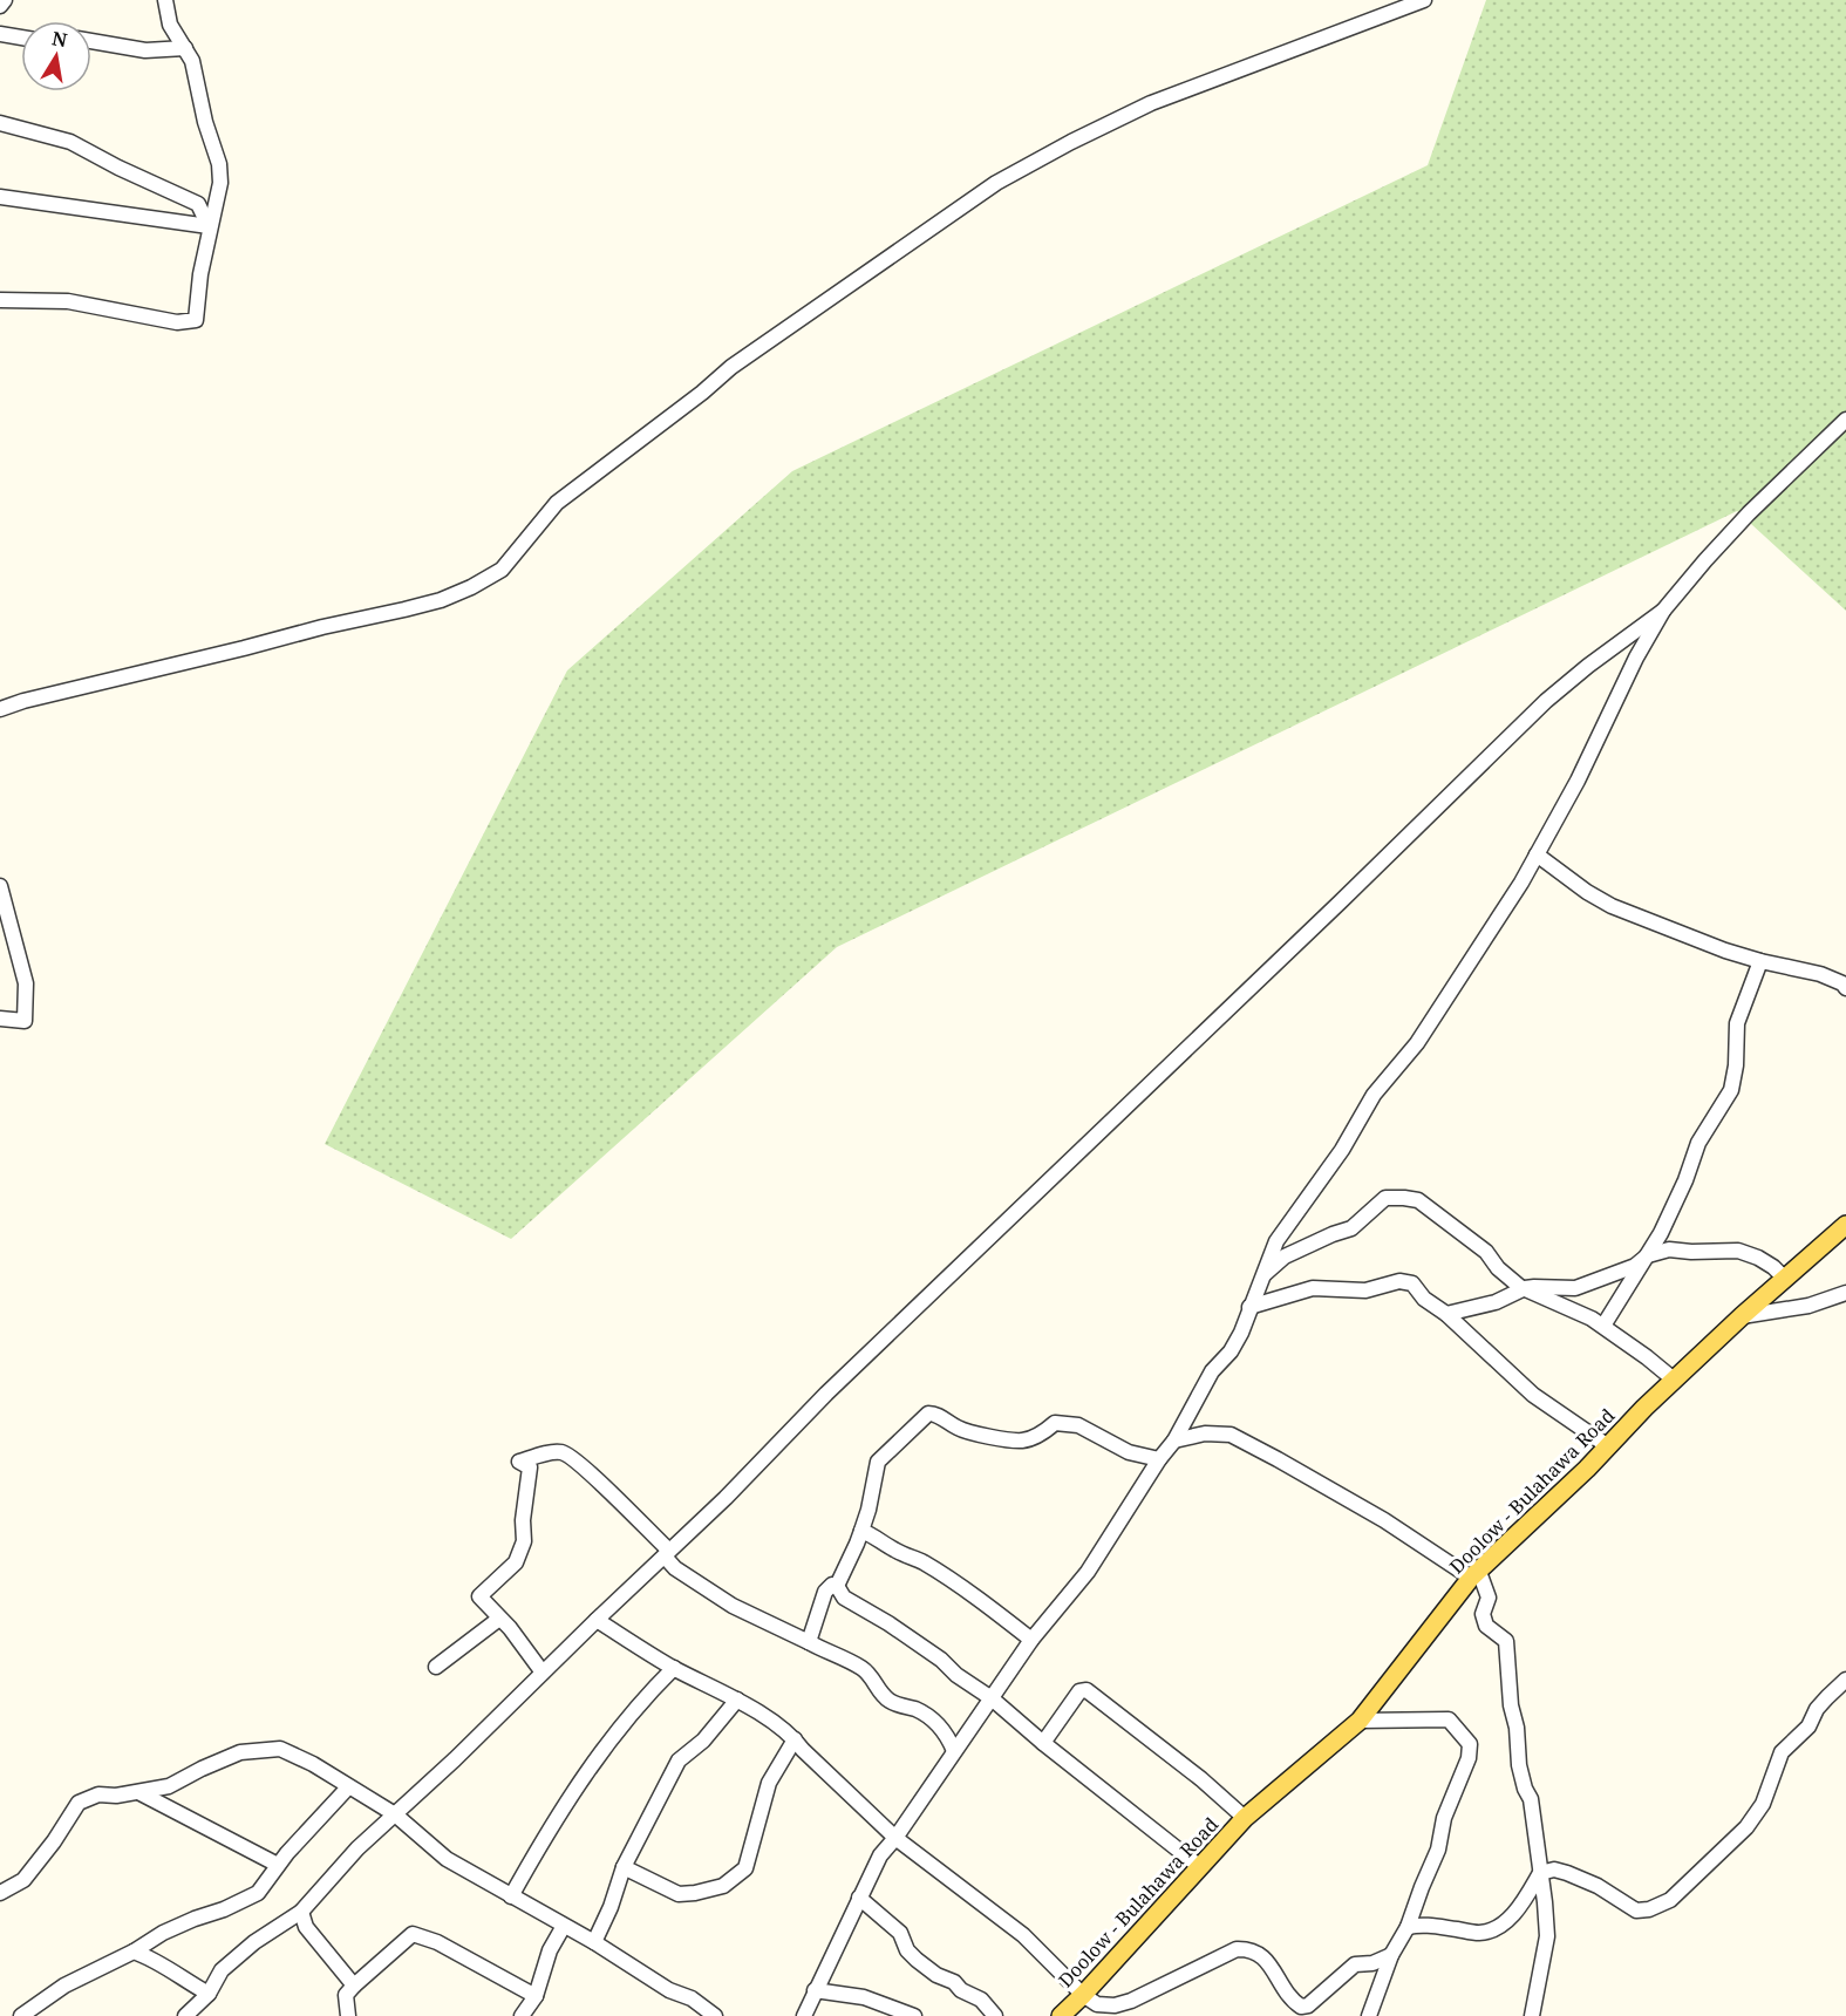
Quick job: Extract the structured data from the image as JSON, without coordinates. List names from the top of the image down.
{
  "streets": {
    "main road": ["Doolow - Bulahawa Road"]
  },
  "north": "top"
}
